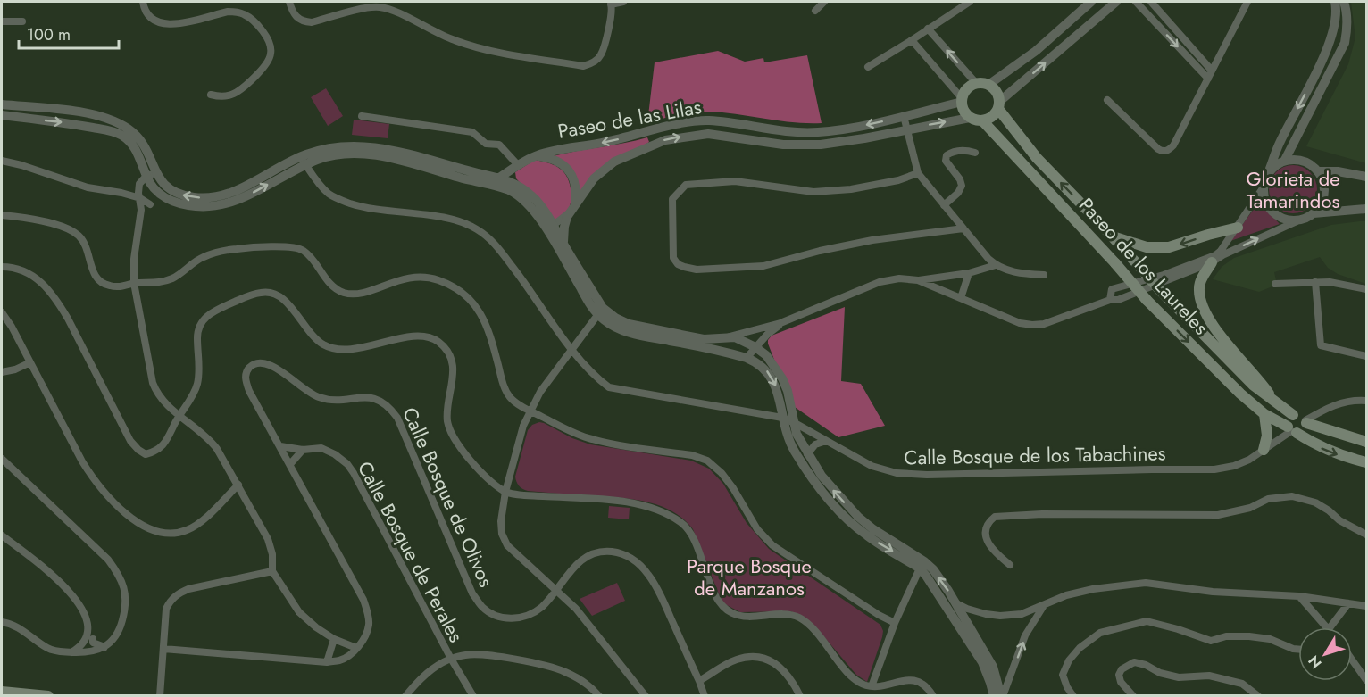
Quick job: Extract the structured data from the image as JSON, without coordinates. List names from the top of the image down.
{
  "streets": {
    "main road": ["Paseo de los Laureles"],
    "street": [
      "Paseo de las Lilas",
      "Calle Bosque de los Tabachines",
      "Calle Bosque de Olivos",
      "Calle Bosque de Perales"
    ]
  },
  "crossings": [
    ["Paseo de las Lilas", "Paseo de los Laureles"],
    ["Paseo de los Laureles", "Calle Bosque de los Tabachines"],
    ["Calle Bosque de Olivos", "Calle Bosque de Perales"]
  ],
  "parks": ["Glorieta de Tamarindos", "Parque Bosque de Manzanos"],
  "scale_bar": "100 m",
  "north": "bottom left"
}
